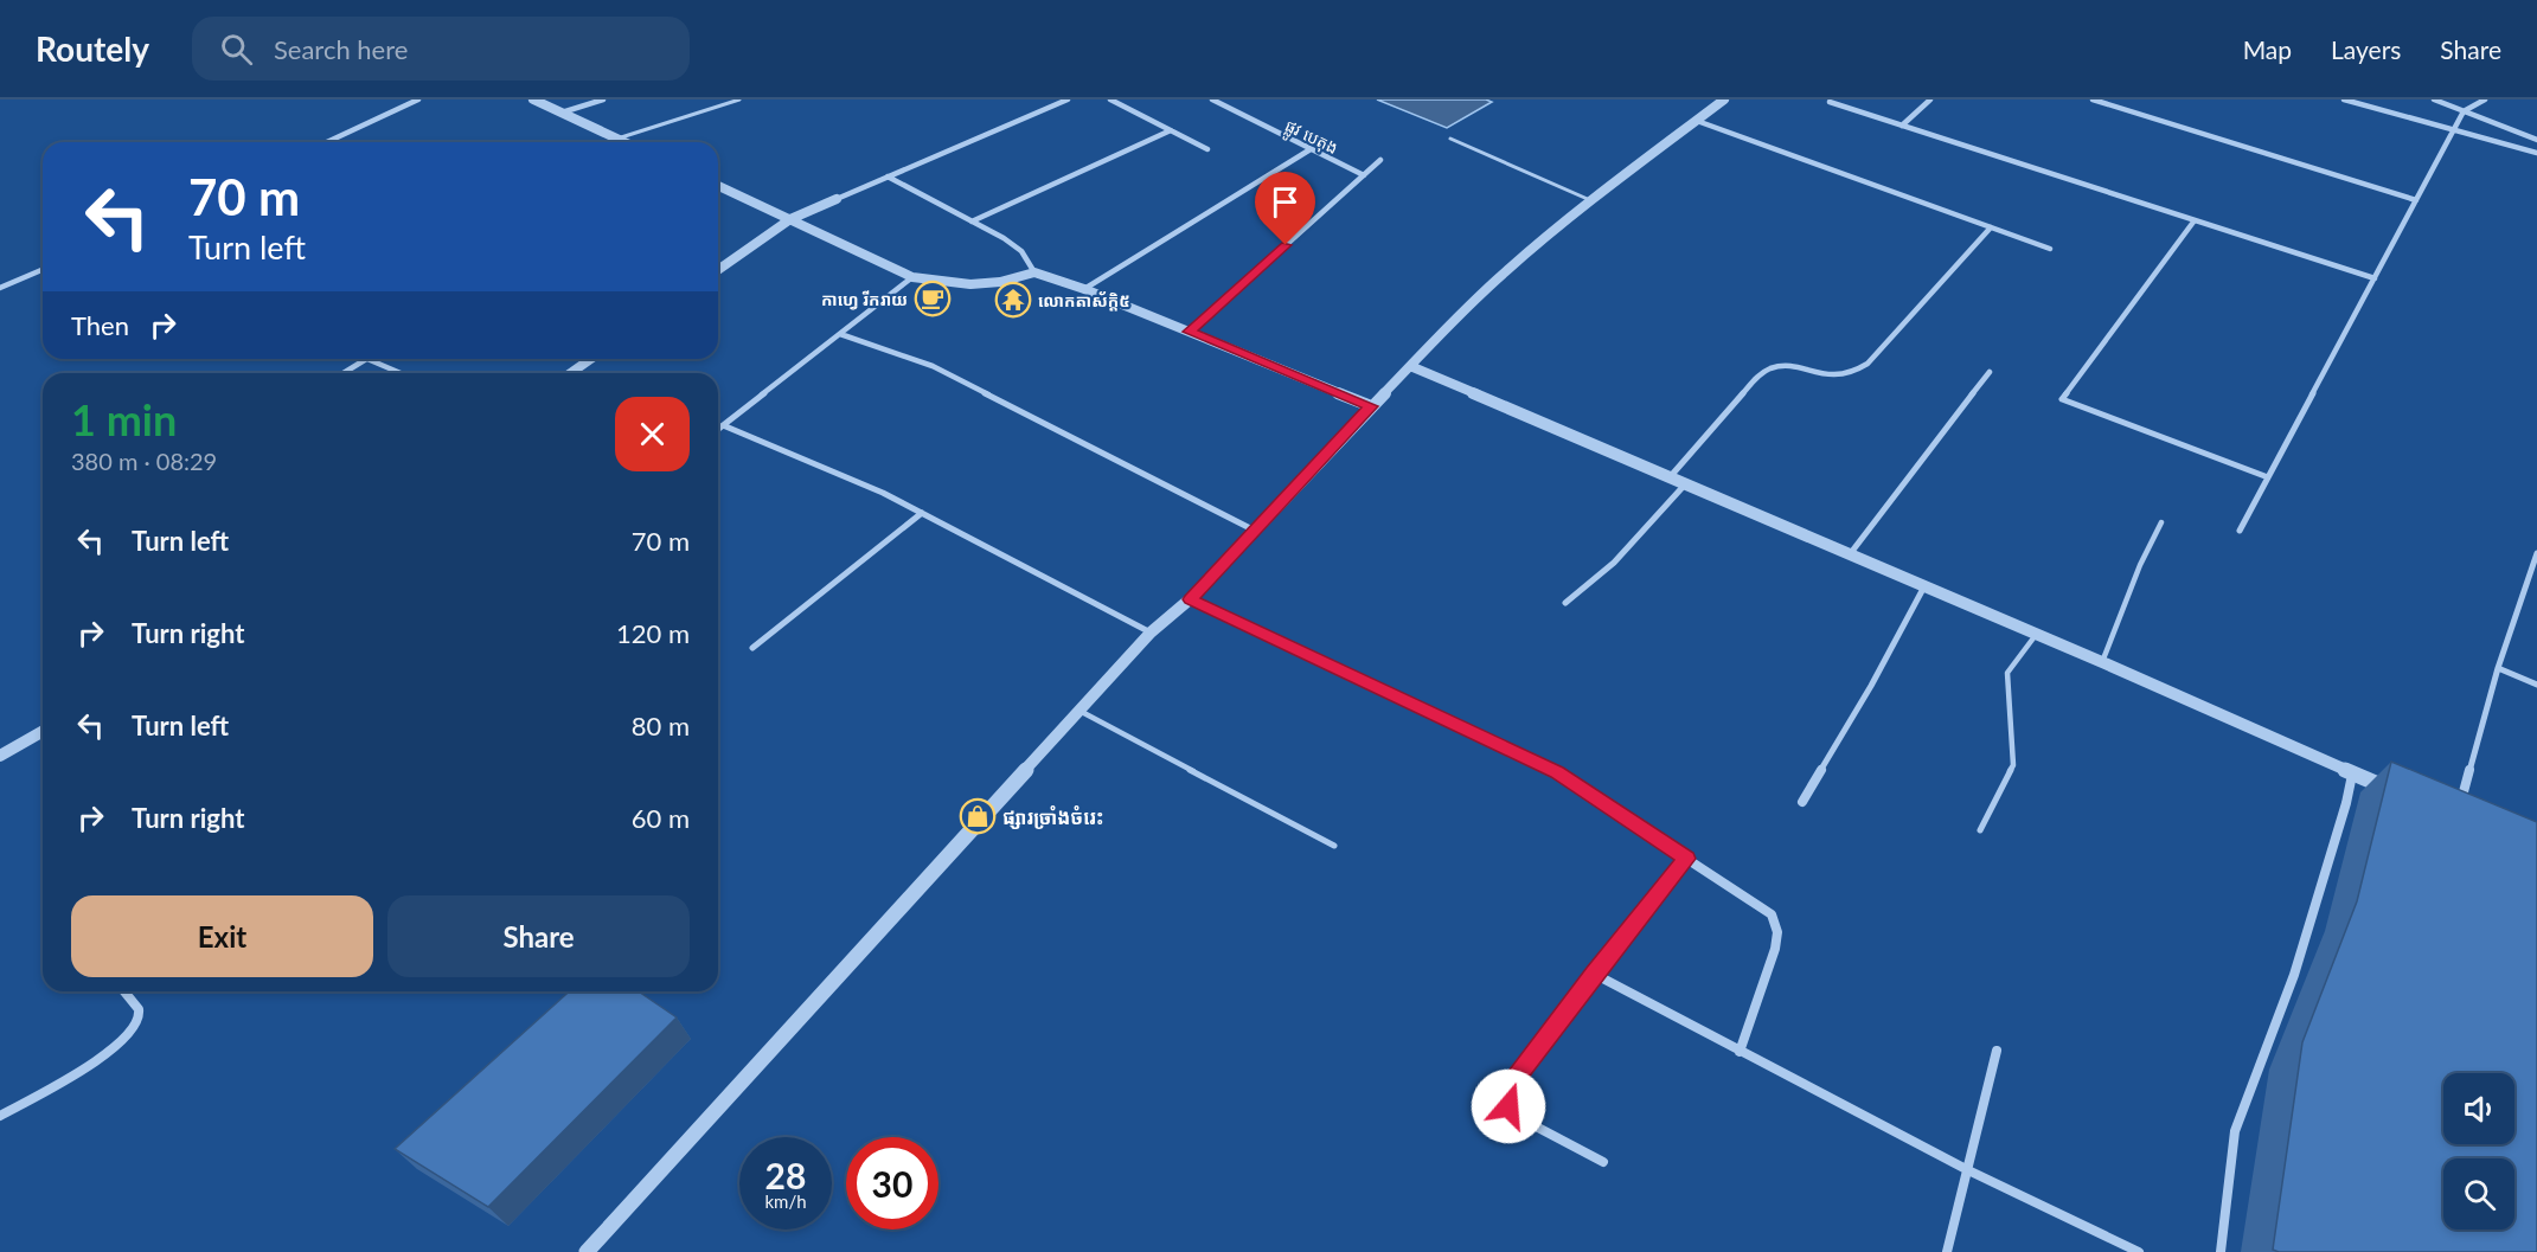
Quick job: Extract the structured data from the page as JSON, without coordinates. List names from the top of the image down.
{
  "streets": {
    "street": ["ផ្លូវ បេតុង"]
  },
  "places": {
    "cafe": ["កាហ្វេ រីករាយ"],
    "temple": ["លោកតាស័ក្តិ៥"],
    "shop": ["ផ្សារច្រាំងចំរេះ"]
  },
  "page": {
    "header": "Routely",
    "search": "Search here",
    "nav": ["Map", "Layers", "Share"],
    "turn": ["70 m", "Turn left"],
    "then": "Then",
    "heading": ["1 min", "380 m · 08:29"],
    "list": [
      {
        "name": "Turn left",
        "value": "70 m"
      },
      {
        "name": "Turn right",
        "value": "120 m"
      },
      {
        "name": "Turn left",
        "value": "80 m"
      },
      {
        "name": "Turn right",
        "value": "60 m"
      }
    ],
    "buttons": ["Exit", "Share"],
    "speed": "28 km/h",
    "limit": "30"
  }
}
